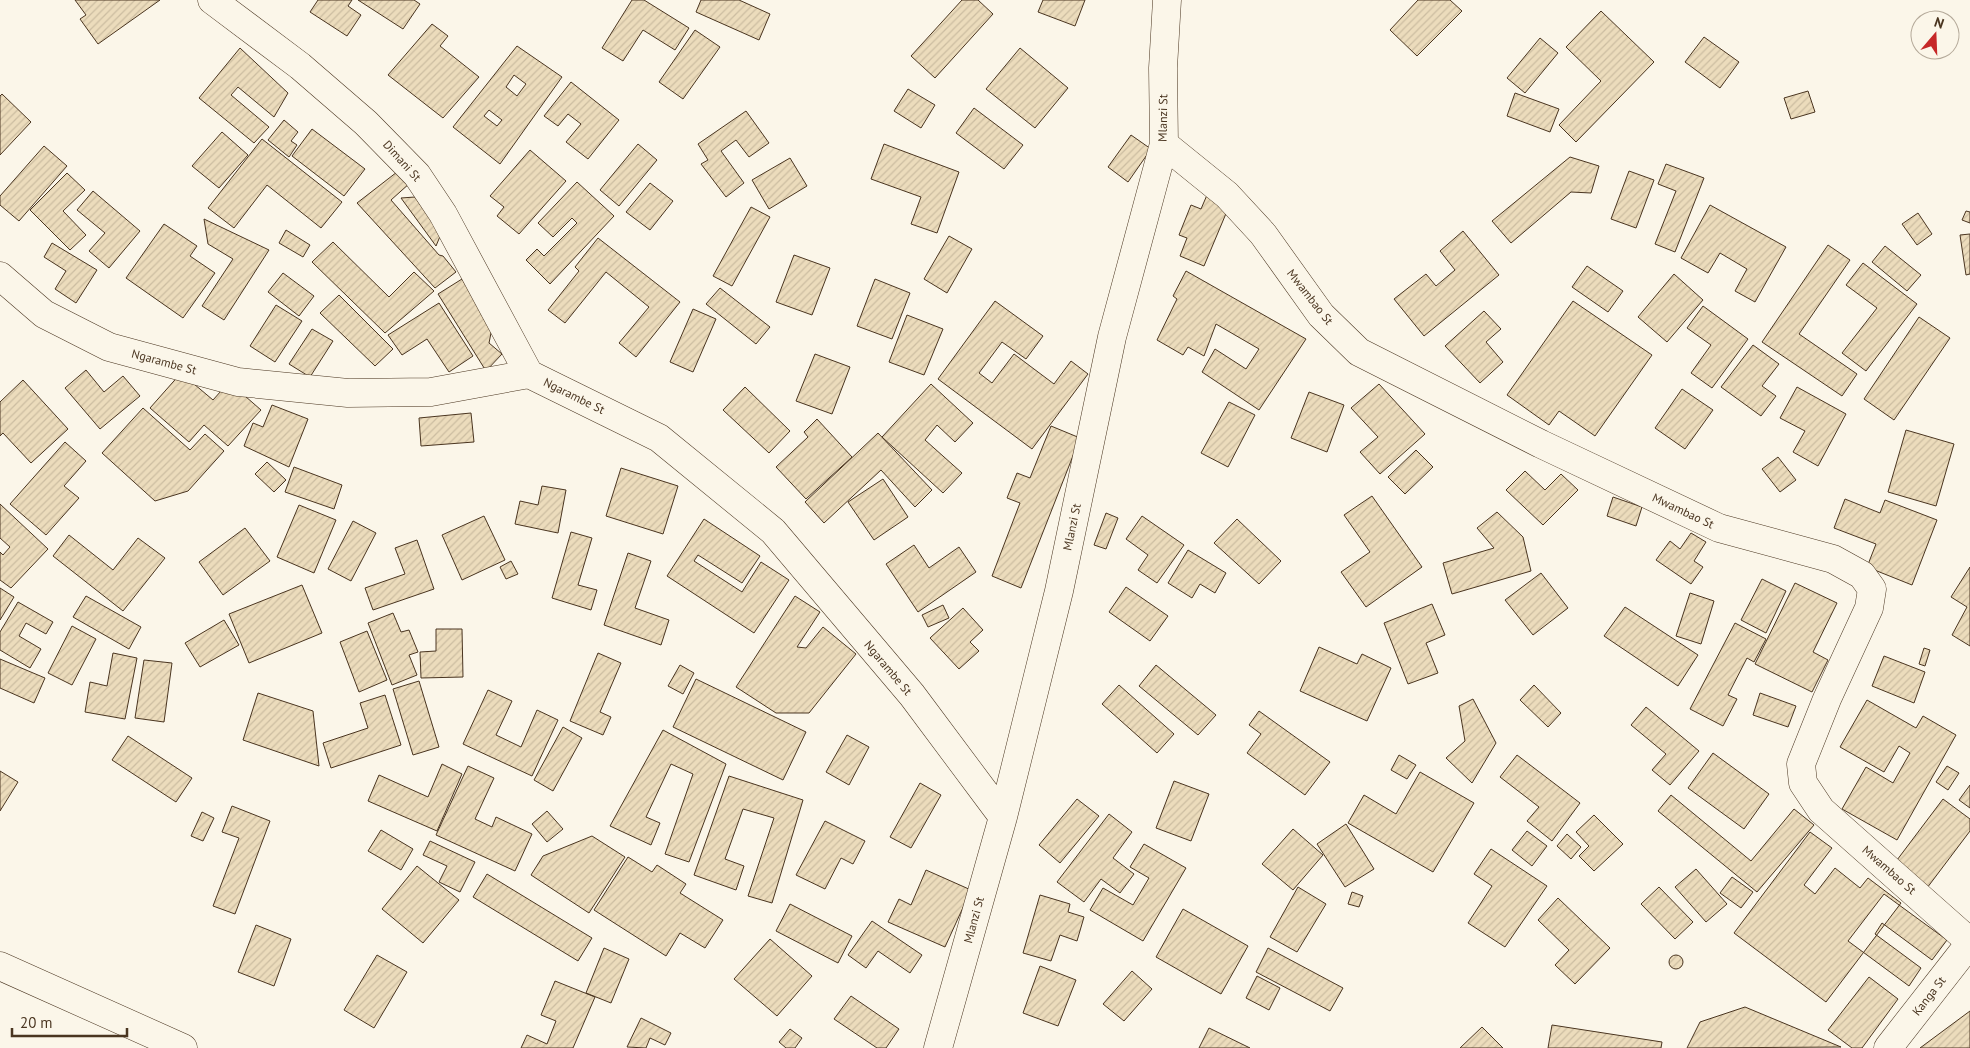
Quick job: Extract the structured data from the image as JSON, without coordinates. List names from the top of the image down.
{
  "streets": {
    "street": [
      "Mlanzi St",
      "Dimani St",
      "Mwambao St",
      "Ngarambe St",
      "Kanga St"
    ]
  },
  "crossings": [
    ["Mlanzi St", "Mwambao St"],
    ["Mlanzi St", "Ngarambe St"],
    ["Dimani St", "Ngarambe St"],
    ["Mwambao St", "Kanga St"]
  ],
  "scale_bar": "20 m",
  "north": "top"
}
